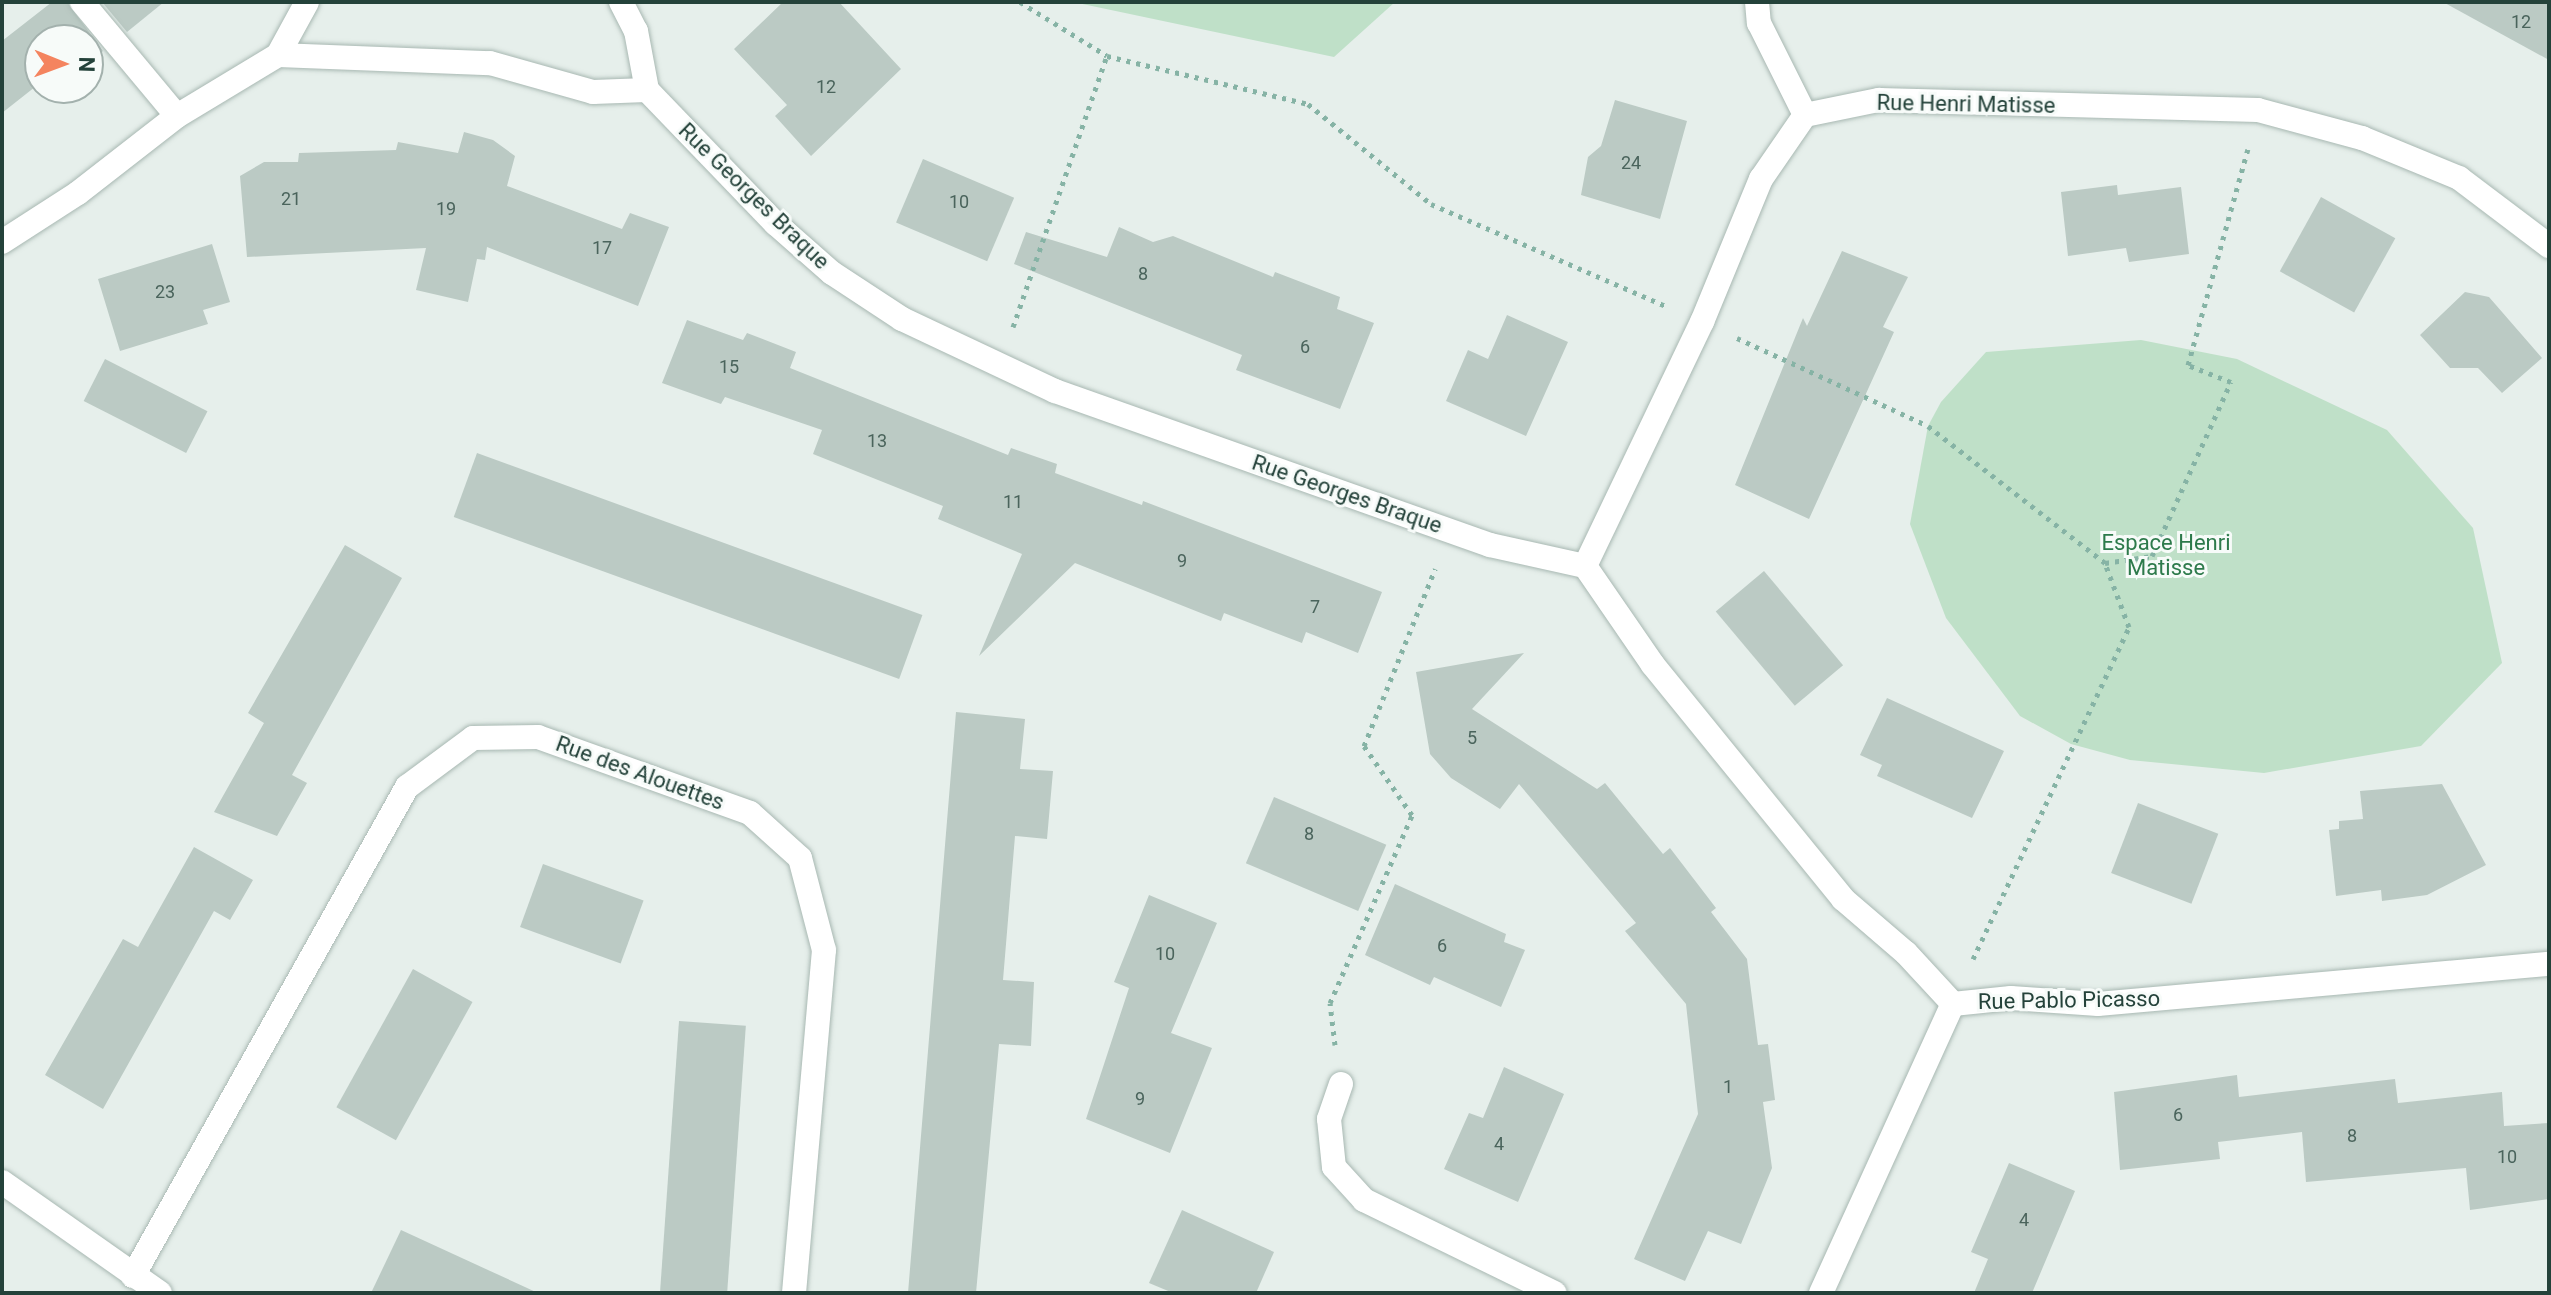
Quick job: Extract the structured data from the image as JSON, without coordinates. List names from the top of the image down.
{
  "streets": {
    "street": [
      "Rue Henri Matisse",
      "Rue Georges Braque",
      "Rue des Alouettes",
      "Rue Pablo Picasso"
    ]
  },
  "parks": ["Espace Henri Matisse"],
  "house_numbers": [
    "12",
    "12",
    "24",
    "21",
    "10",
    "19",
    "17",
    "8",
    "23",
    "6",
    "15",
    "13",
    "11",
    "9",
    "7",
    "5",
    "8",
    "6",
    "10",
    "1",
    "9",
    "6",
    "8",
    "4",
    "10",
    "4"
  ],
  "north": "right"
}
